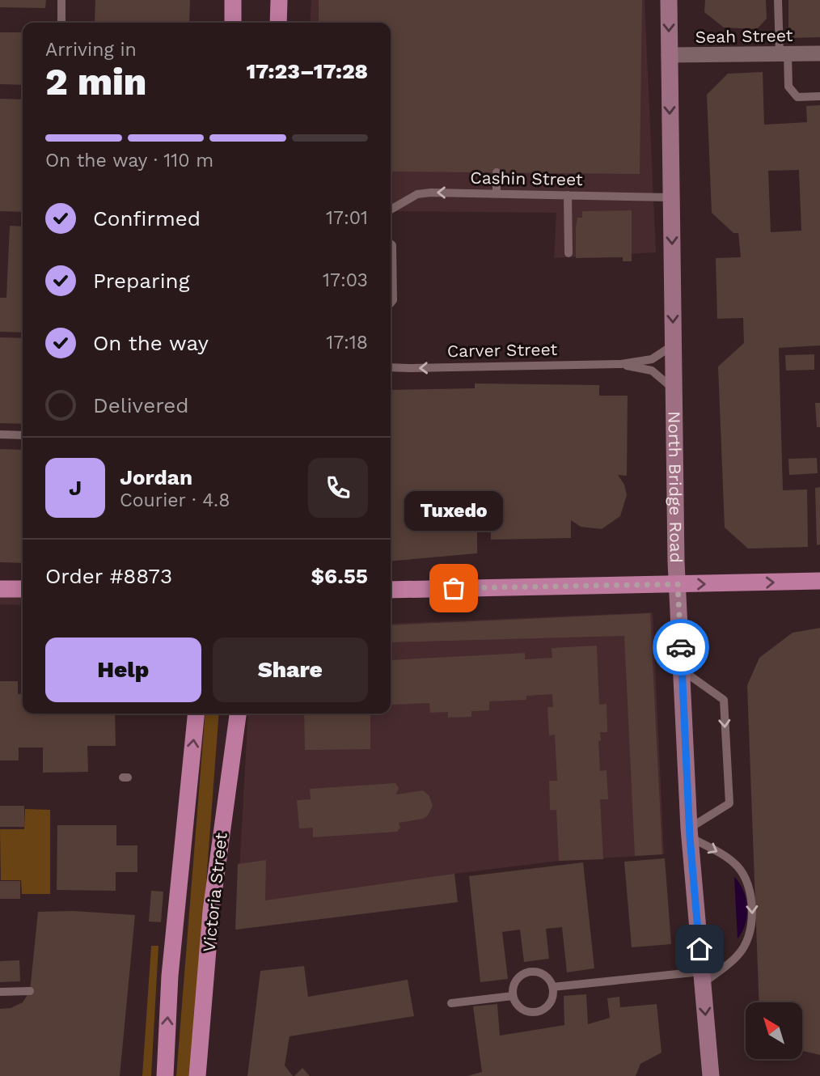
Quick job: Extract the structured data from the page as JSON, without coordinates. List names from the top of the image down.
{
  "streets": {
    "main road": ["North Bridge Road", "Victoria Street"],
    "street": ["Seah Street"],
    "lane": ["Cashin Street", "Carver Street"]
  },
  "crossings": [
    ["Seah Street", "North Bridge Road"],
    ["Cashin Street", "North Bridge Road"],
    ["Carver Street", "North Bridge Road"]
  ],
  "one_way": ["Cashin Street", "Carver Street", "North Bridge Road"],
  "places": ["Tuxedo"],
  "north": "top left",
  "page": {
    "heading": ["2 min", "Arriving in", "17:23–17:28"],
    "panel": [
      "Jordan",
      "Courier · 4.8",
      "Order #8873",
      "$6.55"
    ],
    "bar": "On the way · 110 m",
    "list": [
      ["Confirmed", "17:01"],
      ["Preparing", "17:03"],
      ["On the way", "17:18"],
      "Delivered"
    ],
    "round": "J",
    "bubble": "Tuxedo",
    "buttons": ["Help", "Share"]
  }
}
